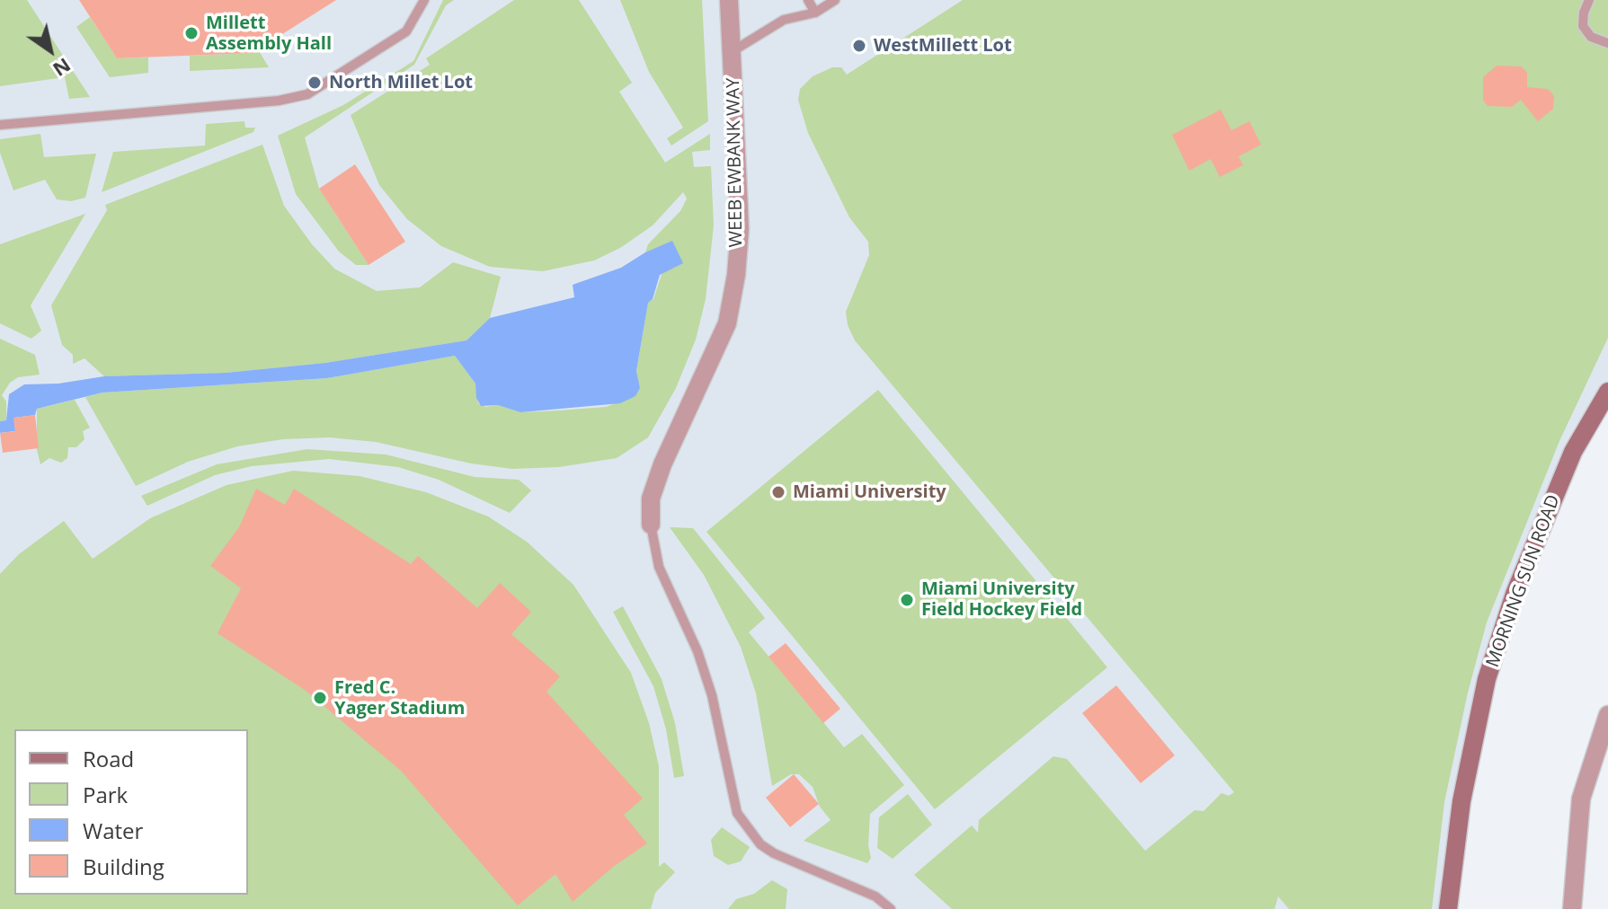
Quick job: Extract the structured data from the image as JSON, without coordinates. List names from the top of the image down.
{
  "streets": {
    "main road": ["MORNING SUN ROAD"],
    "street": ["WEEB EWBANK WAY"]
  },
  "places": [
    "Millett Assembly Hall",
    "WestMillett Lot",
    "North Millet Lot",
    "Miami University",
    "Miami University Field Hockey Field",
    "Fred C. Yager Stadium"
  ],
  "legend": [
    "Road",
    "Park",
    "Water",
    "Building"
  ],
  "north": "bottom right"
}
